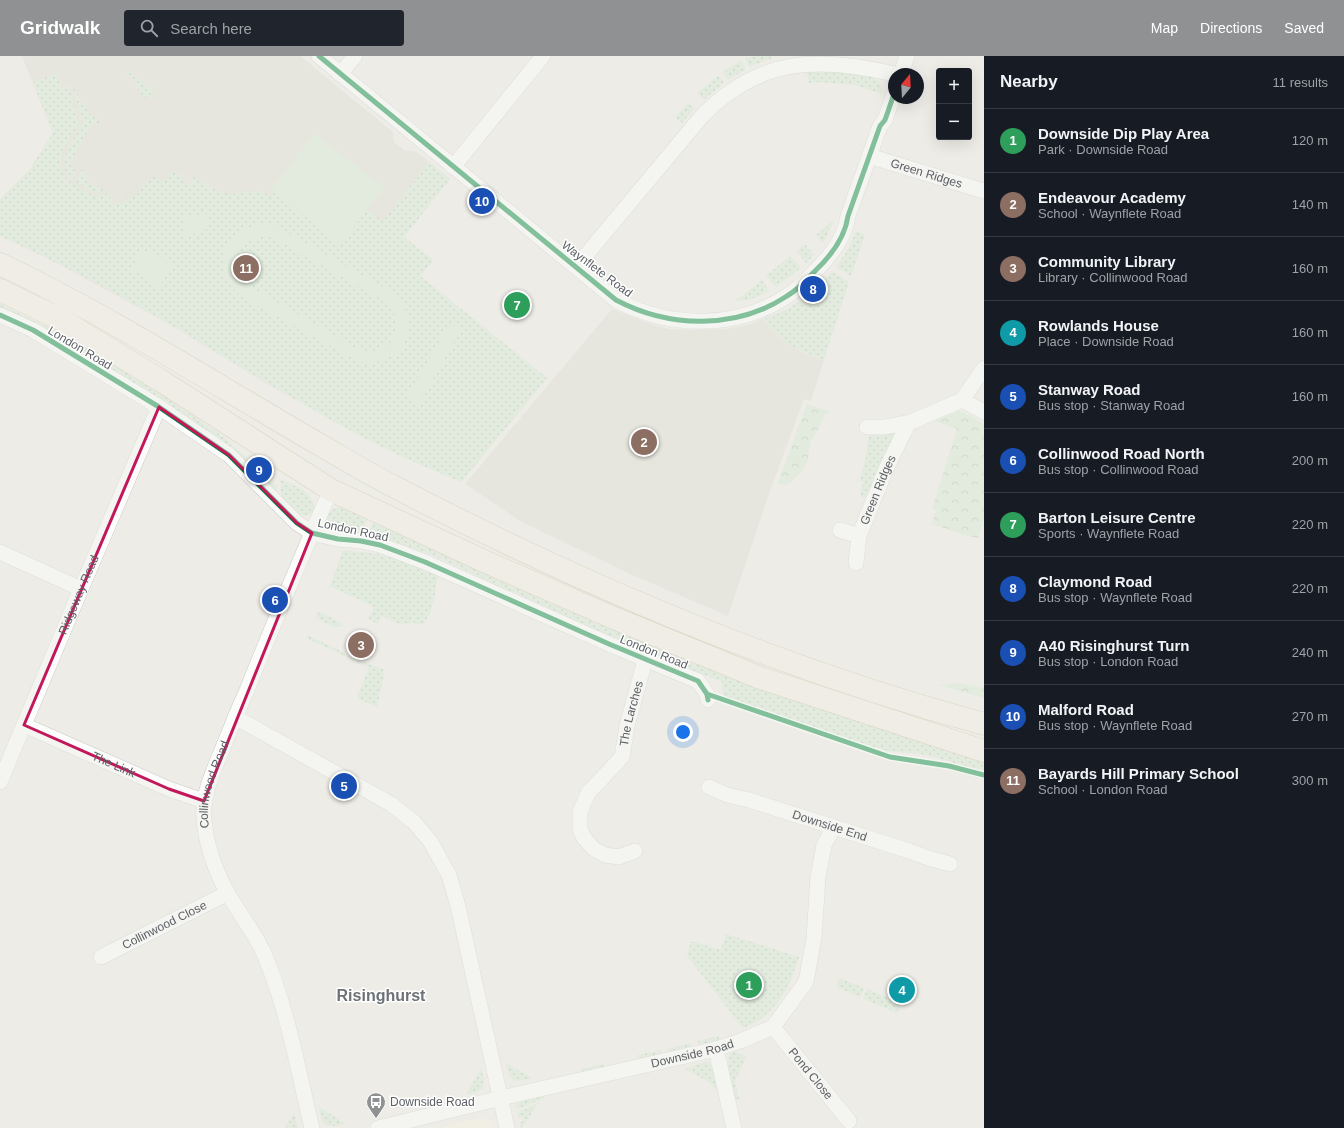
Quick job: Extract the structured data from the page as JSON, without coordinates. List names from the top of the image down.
{
  "streets": {
    "highway": ["London Road"],
    "street": [
      "Green Ridges",
      "Waynflete Road",
      "Ridgeway Road",
      "The Larches",
      "The Link",
      "Collinwood Road",
      "Downside End",
      "Collinwood Close",
      "Downside Road",
      "Pond Close"
    ]
  },
  "crossings": [
    ["Green Ridges", "Waynflete Road"],
    ["London Road", "Ridgeway Road"],
    ["London Road", "The Larches"],
    ["London Road", "Collinwood Road"],
    ["Ridgeway Road", "The Link"],
    ["The Link", "Collinwood Road"],
    ["Collinwood Road", "Collinwood Close"],
    ["Downside Road", "Pond Close"]
  ],
  "districts": ["Risinghurst"],
  "places": {
    "bus stop": ["Downside Road"]
  },
  "north": "top",
  "page": {
    "header": "Gridwalk",
    "search": "Search here",
    "nav": ["Map", "Directions", "Saved"],
    "heading": ["Nearby", "11 results"],
    "map_buttons": ["+", "−"],
    "list": [
      {
        "mark": "1",
        "name": "Downside Dip Play Area",
        "note": "Park · Downside Road",
        "value": "120 m"
      },
      {
        "mark": "2",
        "name": "Endeavour Academy",
        "note": "School · Waynflete Road",
        "value": "140 m"
      },
      {
        "mark": "3",
        "name": "Community Library",
        "note": "Library · Collinwood Road",
        "value": "160 m"
      },
      {
        "mark": "4",
        "name": "Rowlands House",
        "note": "Place · Downside Road",
        "value": "160 m"
      },
      {
        "mark": "5",
        "name": "Stanway Road",
        "note": "Bus stop · Stanway Road",
        "value": "160 m"
      },
      {
        "mark": "6",
        "name": "Collinwood Road North",
        "note": "Bus stop · Collinwood Road",
        "value": "200 m"
      },
      {
        "mark": "7",
        "name": "Barton Leisure Centre",
        "note": "Sports · Waynflete Road",
        "value": "220 m"
      },
      {
        "mark": "8",
        "name": "Claymond Road",
        "note": "Bus stop · Waynflete Road",
        "value": "220 m"
      },
      {
        "mark": "9",
        "name": "A40 Risinghurst Turn",
        "note": "Bus stop · London Road",
        "value": "240 m"
      },
      {
        "mark": "10",
        "name": "Malford Road",
        "note": "Bus stop · Waynflete Road",
        "value": "270 m"
      },
      {
        "mark": "11",
        "name": "Bayards Hill Primary School",
        "note": "School · London Road",
        "value": "300 m"
      }
    ],
    "pins": [
      "10",
      "11",
      "8",
      "7",
      "2",
      "9",
      "6",
      "3",
      "5",
      "1",
      "4"
    ]
  }
}
